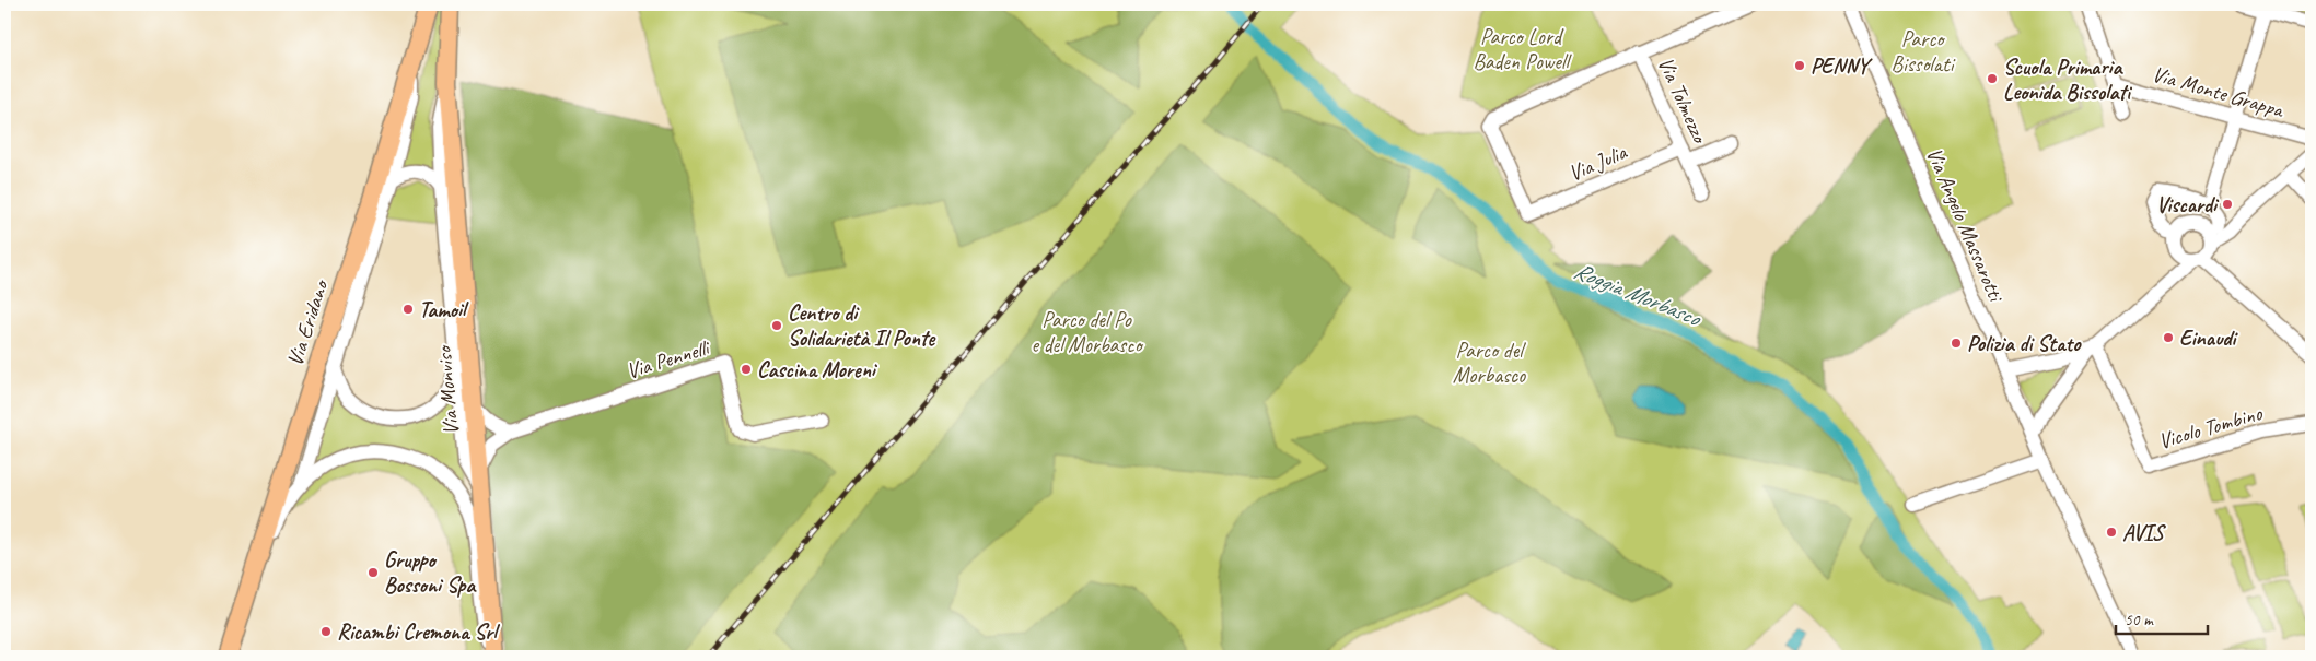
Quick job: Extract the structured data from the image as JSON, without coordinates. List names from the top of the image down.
{
  "streets": {
    "main road": ["Via Eridano", "Via Monviso"],
    "street": [
      "Via Monte Grappa",
      "Via Tolmezzo",
      "Via Julia",
      "Via Angelo Massarotti",
      "Via Pennelli",
      "Vicolo Tombino"
    ]
  },
  "crossings": [
    ["Via Tolmezzo", "Via Julia"],
    ["Via Pennelli", "Via Monviso"]
  ],
  "water": ["Roggia Morbasco"],
  "parks": [
    "Parco Lord Baden Powell",
    "Parco Bissolati",
    "Parco del Po e del Morbasco",
    "Parco del Morbasco"
  ],
  "places": [
    "PENNY",
    "Scuola Primaria Leonida Bissolati",
    "Viscardi",
    "Tamoil",
    "Centro di Solidarietà Il Ponte",
    "Einaudi",
    "Polizia di Stato",
    "Cascina Moreni",
    "AVIS",
    "Gruppo Bossoni Spa",
    "Ricambi Cremona Srl"
  ],
  "scale_bar": "50 m"
}
